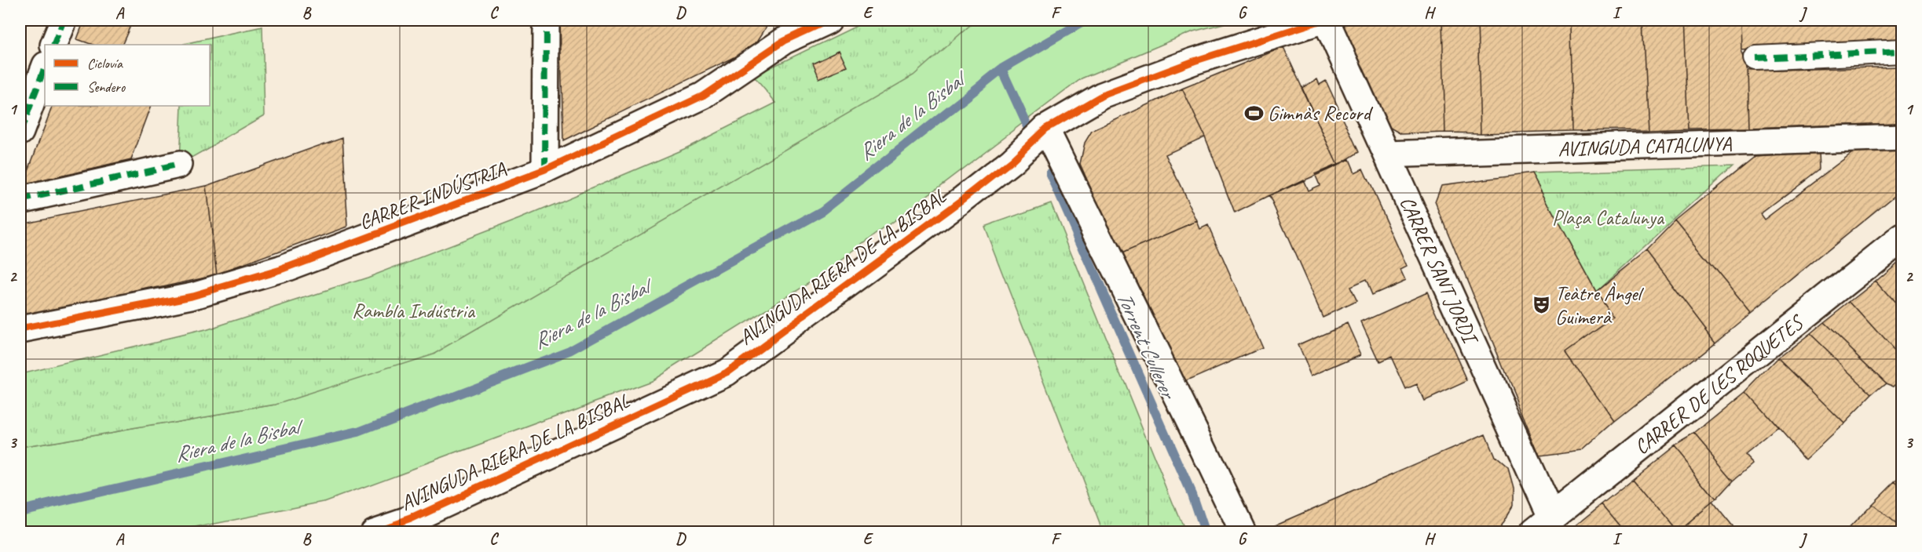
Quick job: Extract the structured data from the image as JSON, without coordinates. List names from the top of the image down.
{
  "streets": {
    "street": [
      "AVINGUDA CATALUNYA",
      "CARRER INDÚSTRIA",
      "AVINGUDA RIERA DE LA BISBAL",
      "CARRER SANT JORDI",
      "CARRER DE LES ROQUETES"
    ]
  },
  "crossings": [
    ["AVINGUDA CATALUNYA", "CARRER SANT JORDI"],
    ["AVINGUDA RIERA DE LA BISBAL", "CARRER SANT JORDI"],
    ["CARRER SANT JORDI", "CARRER DE LES ROQUETES"]
  ],
  "water": ["Riera de la Bisbal", "Torrent Cullerer"],
  "parks": ["Plaça Catalunya", "Rambla Indústria"],
  "places": {
    "sports": ["Gimnàs Record"],
    "theatre": ["Teàtre Àngel Guimerà"]
  },
  "legend": ["Ciclovía", "Sendero"],
  "grid": {
    "columns": [
      "A",
      "B",
      "C",
      "D",
      "E",
      "F",
      "G",
      "H",
      "I",
      "J"
    ],
    "rows": ["1", "2", "3"]
  }
}
